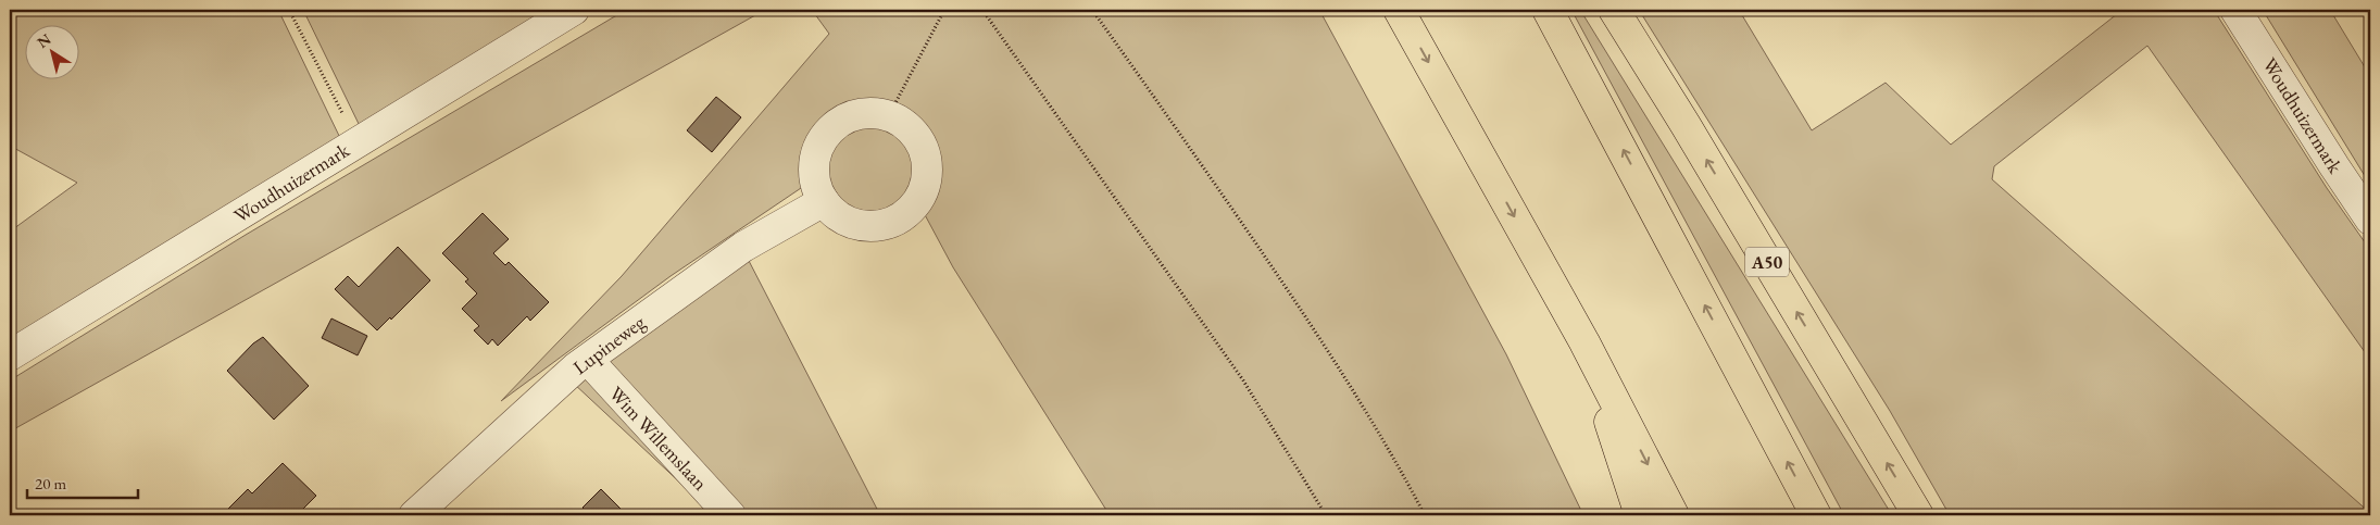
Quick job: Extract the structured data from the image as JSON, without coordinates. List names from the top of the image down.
{
  "streets": {
    "highway": ["A50"],
    "street": ["Woudhuizermark", "Lupineweg", "Wim Willemslaan"]
  },
  "crossings": [
    ["Lupineweg", "Wim Willemslaan"]
  ],
  "scale_bar": "20 m",
  "north": "top left"
}
